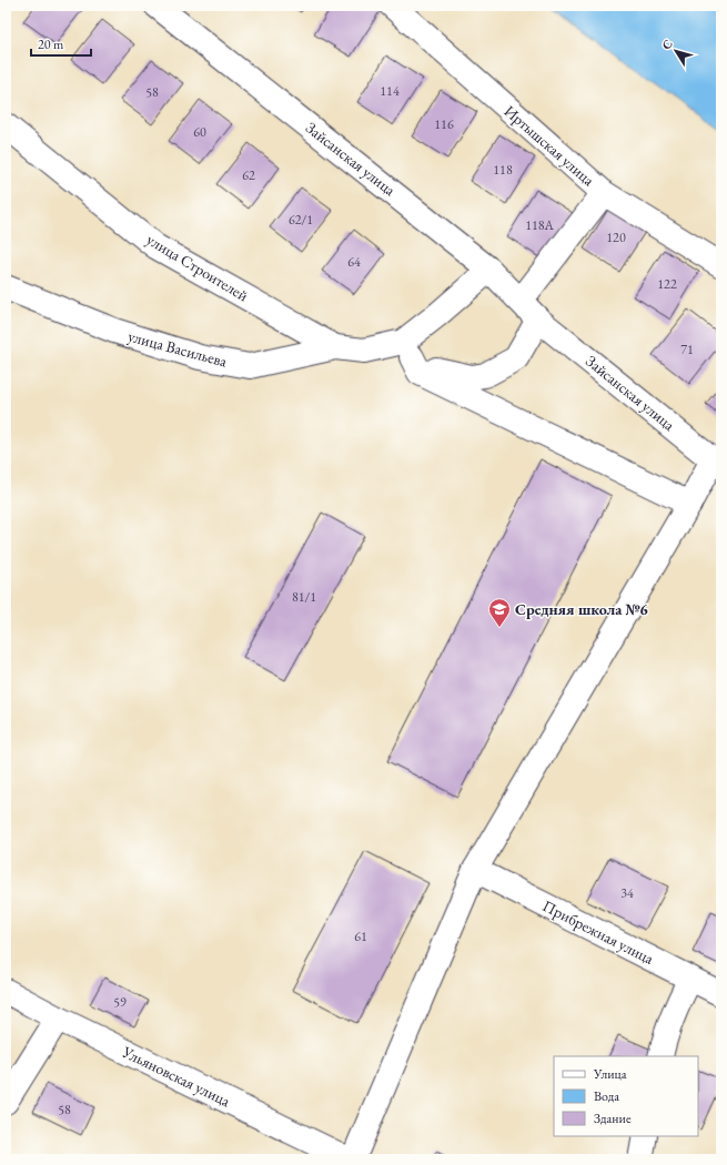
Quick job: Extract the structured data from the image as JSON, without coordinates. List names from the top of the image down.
{
  "streets": {
    "street": [
      "Иртышская улица",
      "Зайсанская улица",
      "улица Строителей",
      "улица Васильева",
      "Прибрежная улица",
      "Ульяновская улица"
    ]
  },
  "crossings": [
    ["Зайсанская улица", "улица Васильева"],
    ["улица Строителей", "улица Васильева"]
  ],
  "places": {
    "school or university": ["Средняя школа №6"]
  },
  "house_numbers": [
    "114",
    "58",
    "116",
    "60",
    "118",
    "62",
    "62/1",
    "118А",
    "120",
    "64",
    "122",
    "71",
    "81/1",
    "34",
    "61",
    "59",
    "58"
  ],
  "legend": ["Улица", "Вода", "Здание"],
  "scale_bar": "20 m",
  "north": "top left"
}
